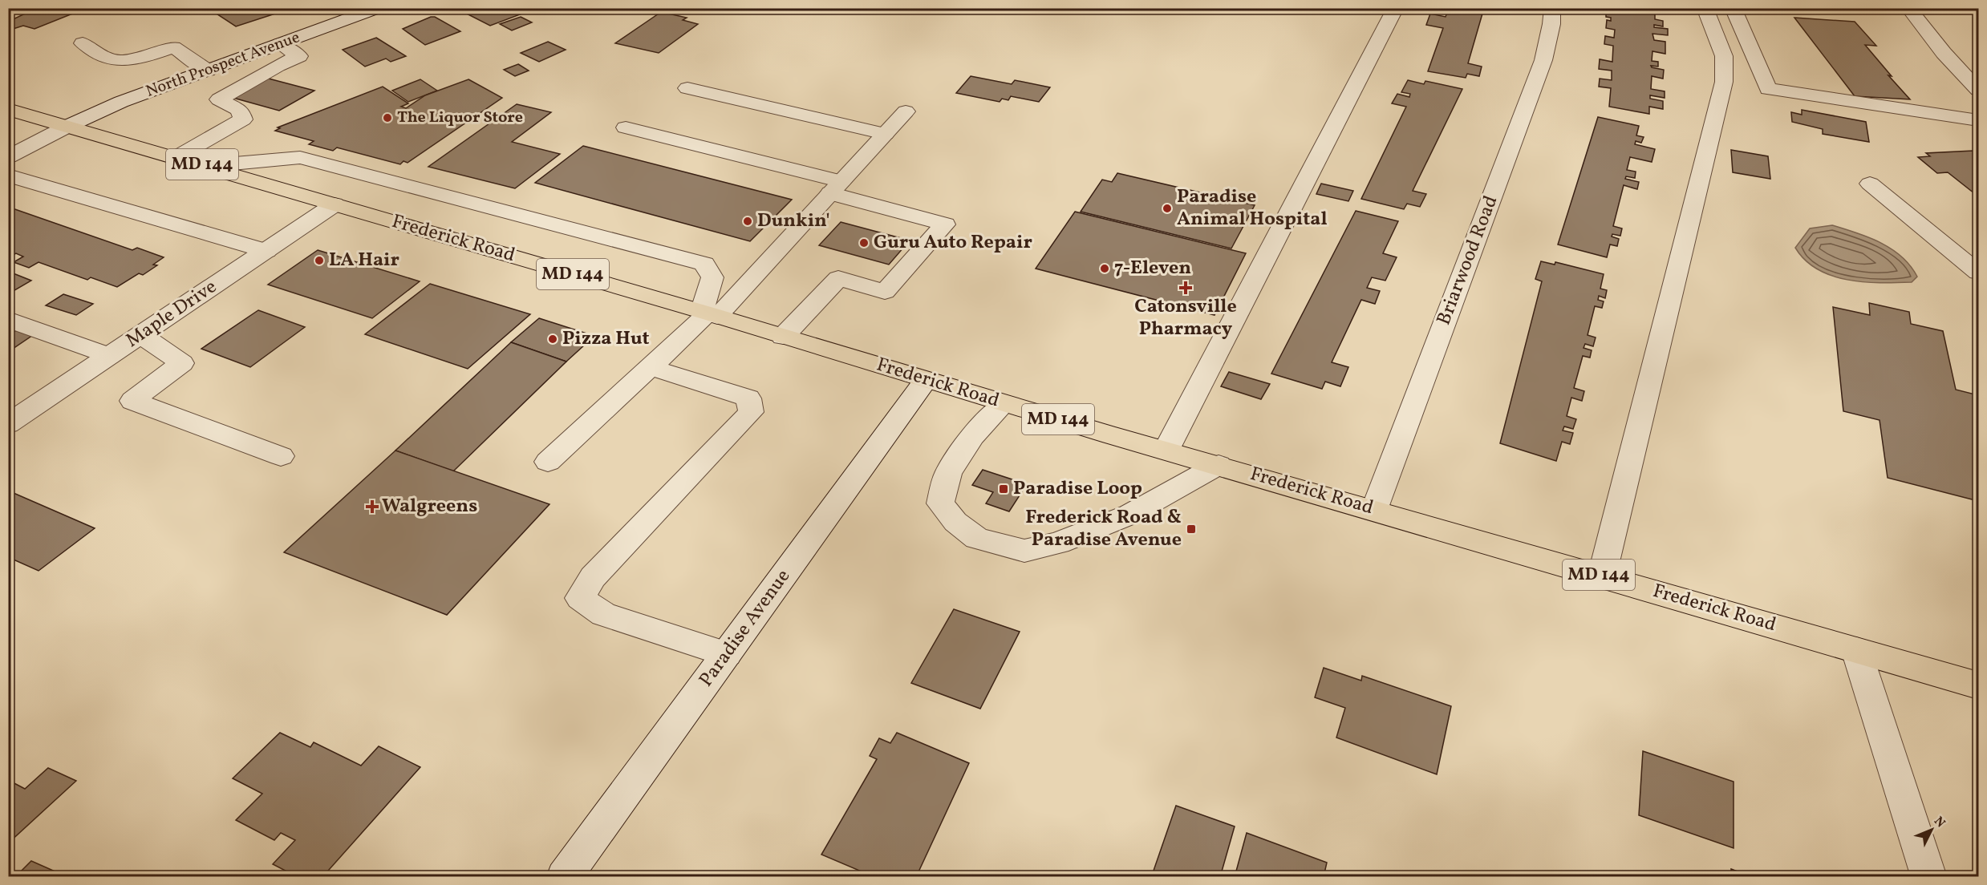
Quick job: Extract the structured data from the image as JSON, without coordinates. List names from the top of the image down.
{
  "streets": {
    "main road": ["MD 144", "Frederick Road"],
    "street": [
      "North Prospect Avenue",
      "Briarwood Road",
      "Maple Drive",
      "Paradise Avenue"
    ]
  },
  "crossings": [
    ["North Prospect Avenue", "Frederick Road"],
    ["Frederick Road", "Briarwood Road"],
    ["Frederick Road", "Maple Drive"],
    ["Frederick Road", "Paradise Avenue"]
  ],
  "places": {
    "other": [
      "The Liquor Store",
      "Paradise Animal Hospital",
      "Dunkin'",
      "Guru Auto Repair",
      "LA Hair",
      "7-Eleven",
      "Pizza Hut"
    ],
    "health": ["Catonsville Pharmacy", "Walgreens"],
    "transit": ["Paradise Loop", "Frederick Road & Paradise Avenue"]
  },
  "north": "top right"
}
